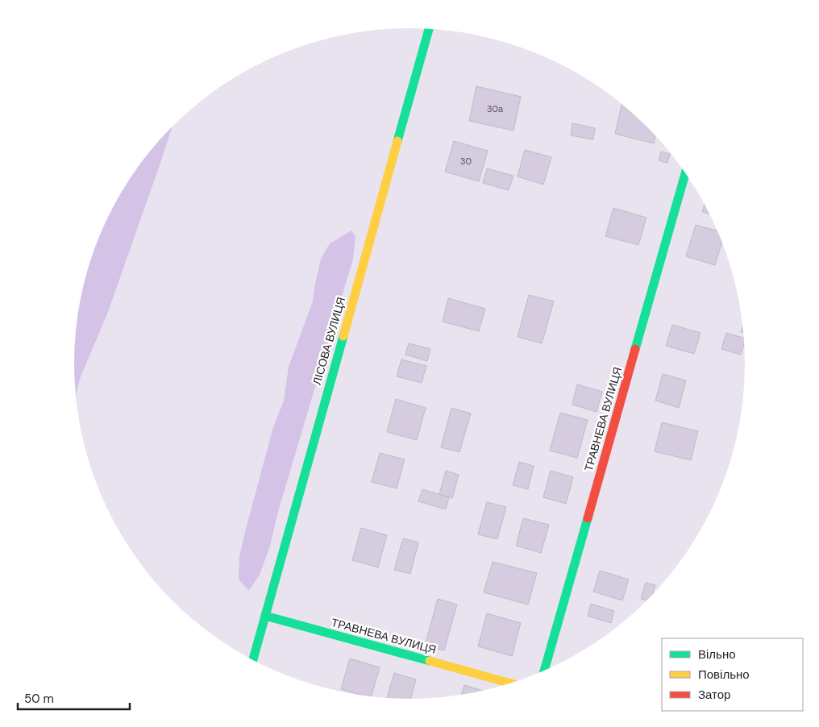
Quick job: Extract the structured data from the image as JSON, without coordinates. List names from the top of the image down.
{
  "streets": {
    "street": ["ЛІСОВА ВУЛИЦЯ", "ТРАВНЕВА ВУЛИЦЯ"]
  },
  "crossings": [
    ["ЛІСОВА ВУЛИЦЯ", "ТРАВНЕВА ВУЛИЦЯ"]
  ],
  "house_numbers": ["30а", "30"],
  "legend": ["Вільно", "Повільно", "Затор"],
  "scale_bar": "50 m"
}
